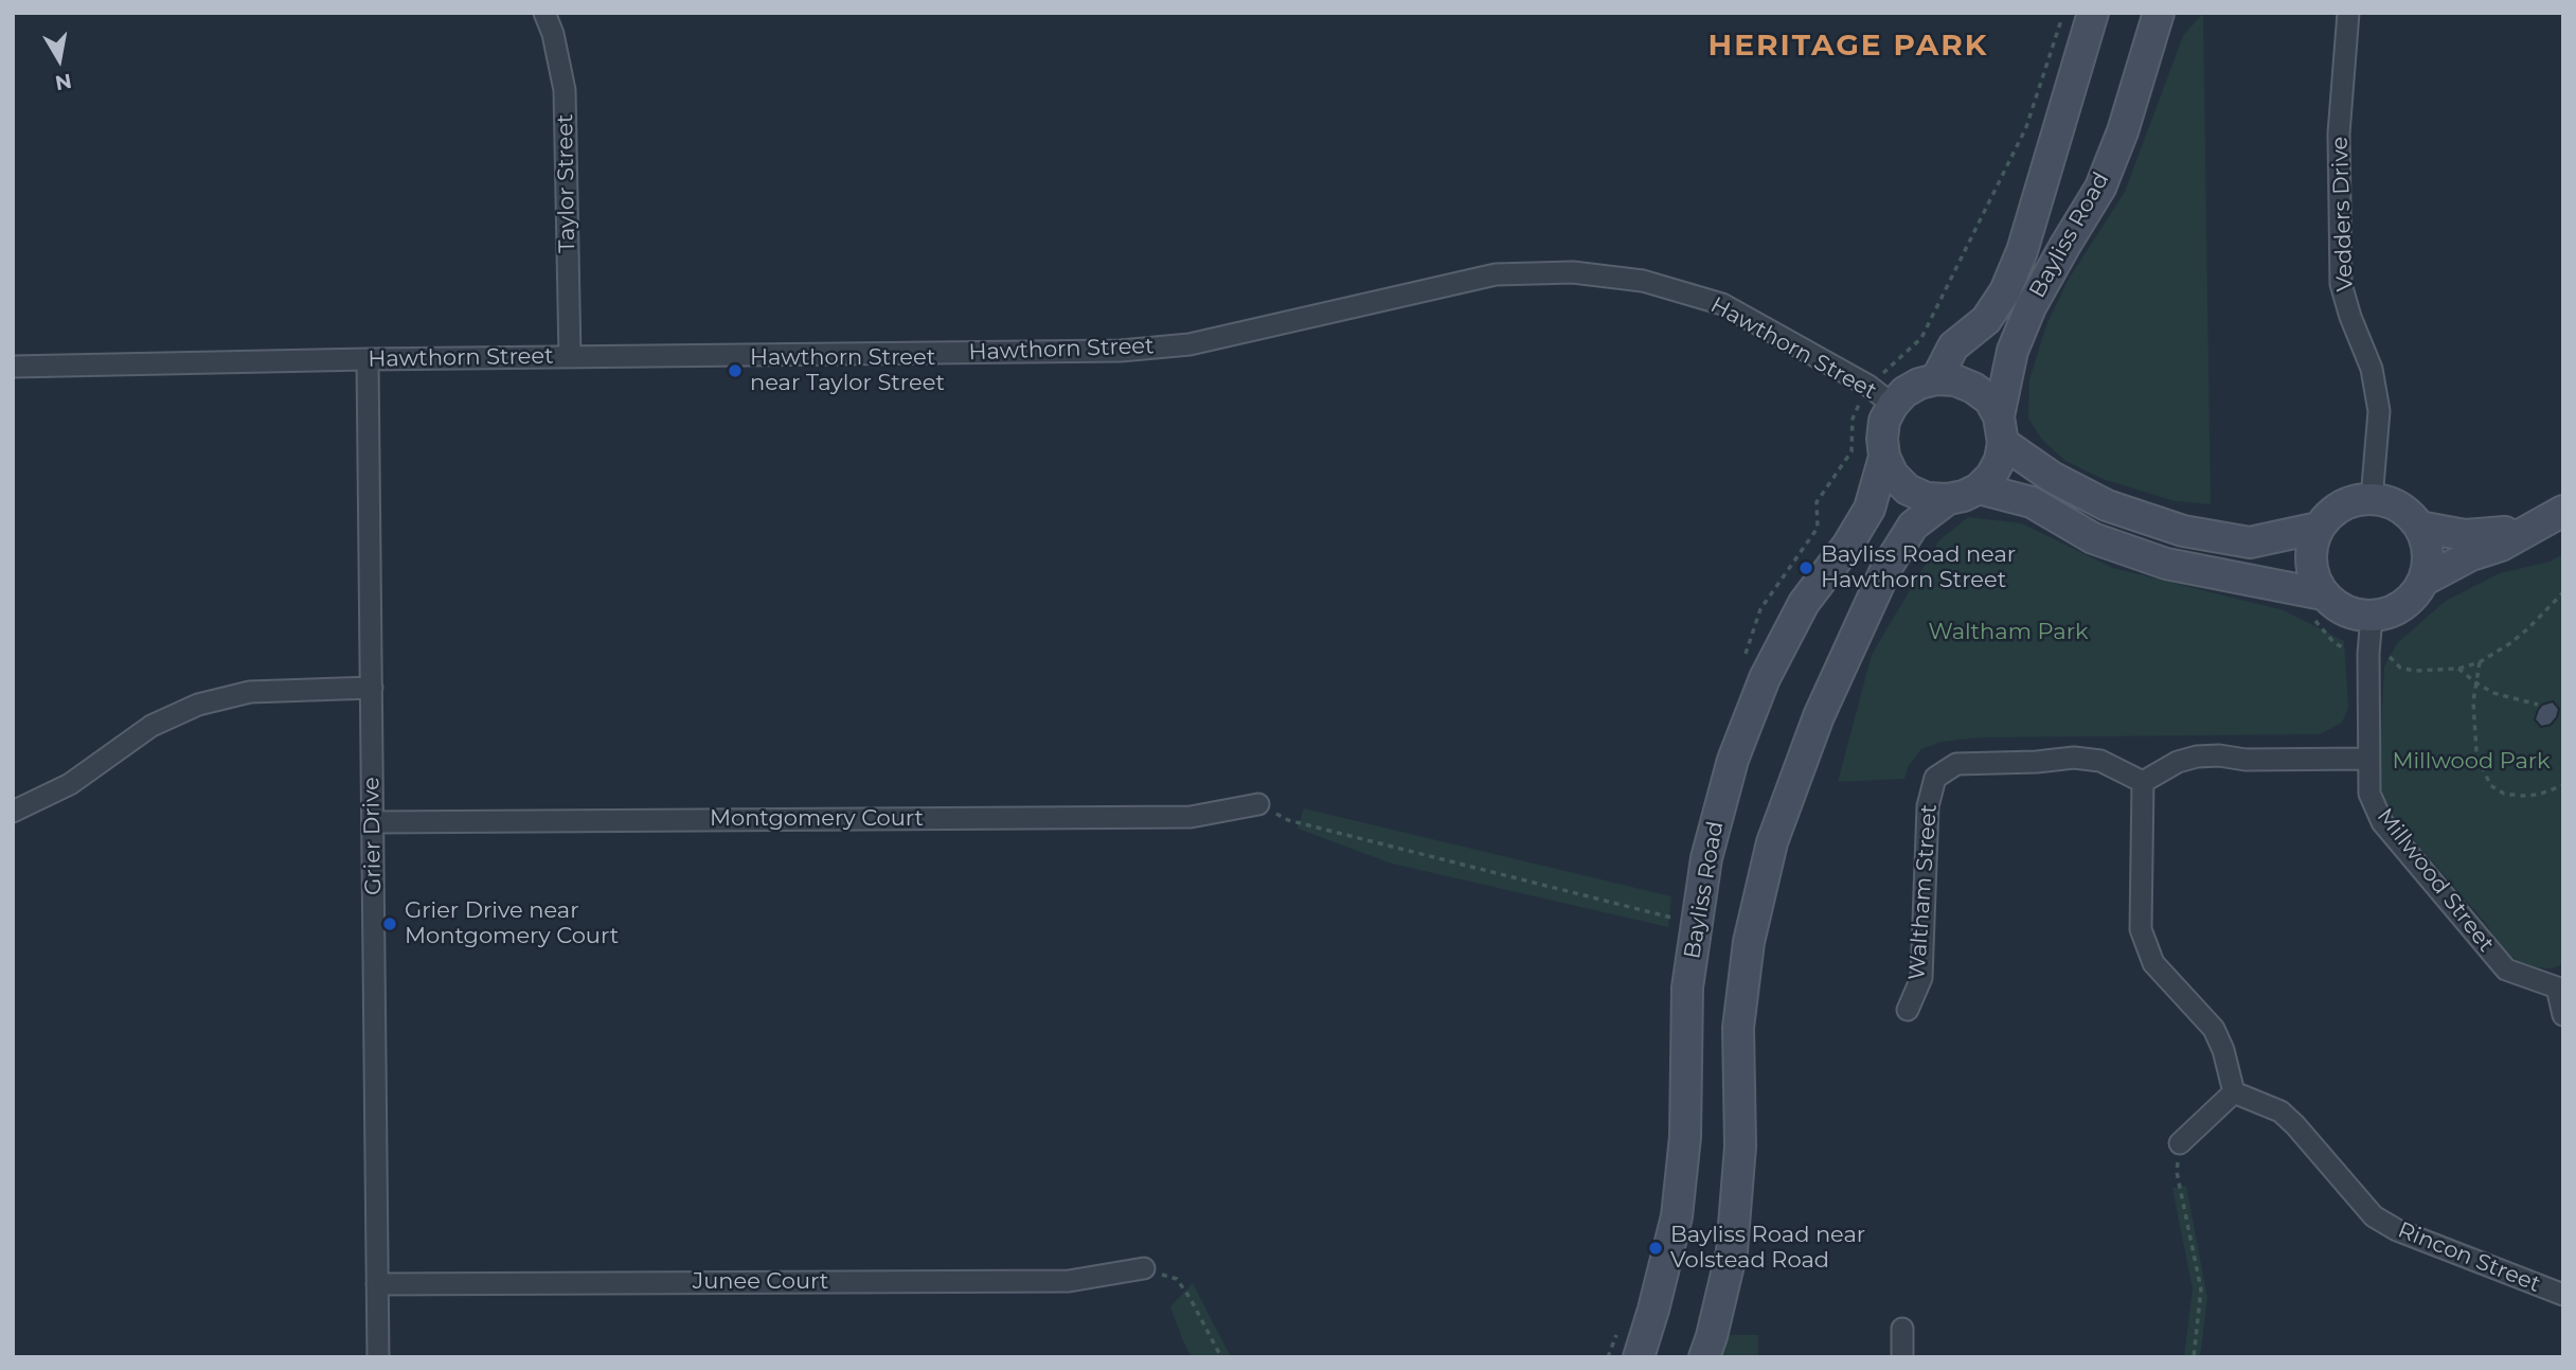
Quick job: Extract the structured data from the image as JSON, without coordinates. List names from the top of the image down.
{
  "streets": {
    "street": [
      "Taylor Street",
      "Vedders Drive",
      "Bayliss Road",
      "Hawthorn Street",
      "Montgomery Court",
      "Grier Drive",
      "Millwood Street",
      "Waltham Street",
      "Rincon Street",
      "Junee Court"
    ]
  },
  "crossings": [
    ["Taylor Street", "Hawthorn Street"],
    ["Vedders Drive", "Millwood Street"],
    ["Bayliss Road", "Hawthorn Street"],
    ["Hawthorn Street", "Grier Drive"],
    ["Montgomery Court", "Grier Drive"],
    ["Grier Drive", "Junee Court"]
  ],
  "districts": ["HERITAGE PARK"],
  "parks": ["Waltham Park", "Millwood Park"],
  "places": [
    "Hawthorn Street near Taylor Street",
    "Bayliss Road near Hawthorn Street",
    "Grier Drive near Montgomery Court",
    "Bayliss Road near Volstead Road"
  ],
  "north": "bottom"
}
